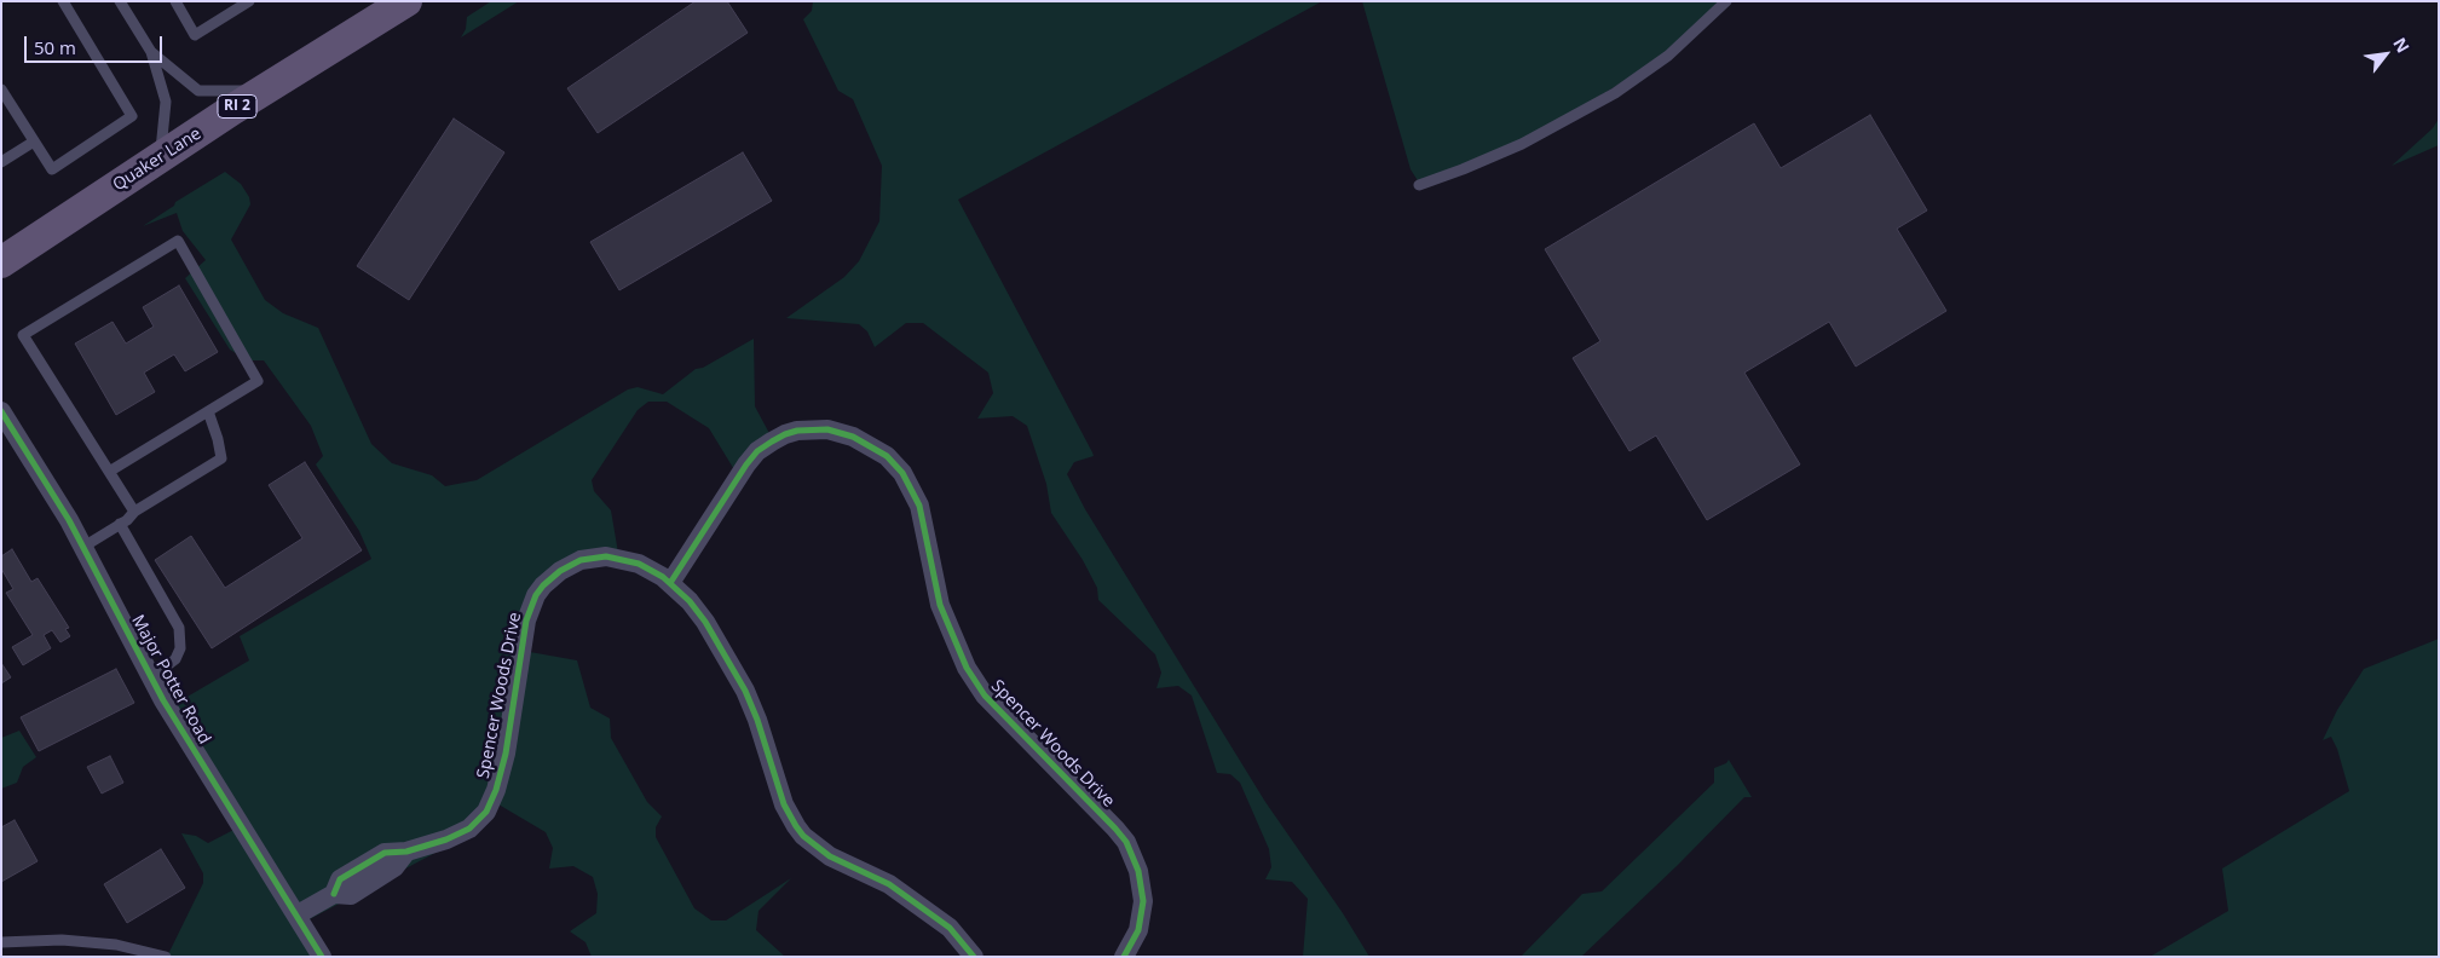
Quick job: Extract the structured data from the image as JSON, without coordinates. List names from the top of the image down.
{
  "streets": {
    "main road": ["RI 2", "Quaker Lane"],
    "street": ["Major Potter Road", "Spencer Woods Drive"]
  },
  "crossings": [
    ["Major Potter Road", "Spencer Woods Drive"]
  ],
  "scale_bar": "50 m",
  "north": "top right"
}
